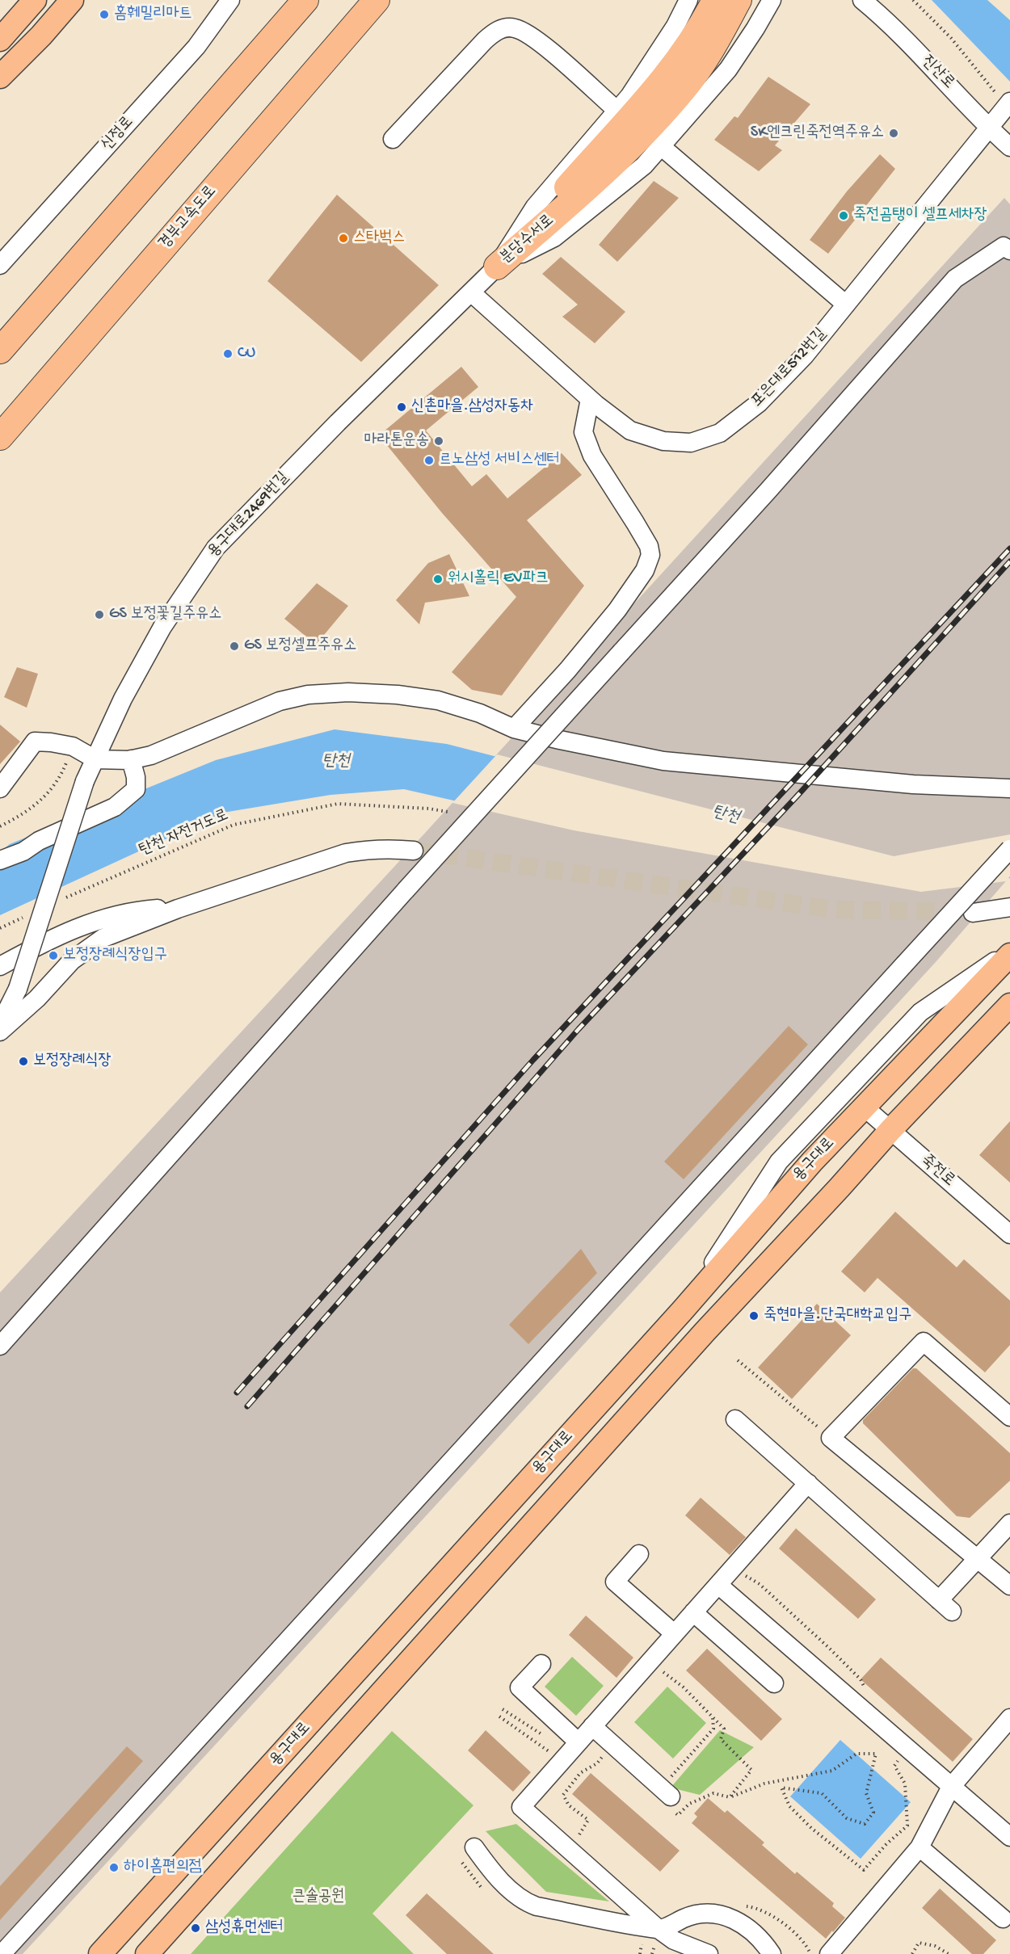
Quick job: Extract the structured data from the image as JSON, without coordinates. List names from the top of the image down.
{
  "streets": {
    "highway": ["경부고속도로", "분당수서로"],
    "main road": ["용구대로"],
    "street": [
      "진산로",
      "신정로",
      "포은대로512번길",
      "용구대로2469번길",
      "죽전로"
    ],
    "path": ["탄천 자전거도로"]
  },
  "crossings": [
    ["진산로", "포은대로512번길"],
    ["분당수서로", "용구대로2469번길"],
    ["포은대로512번길", "용구대로2469번길"],
    ["용구대로", "죽전로"]
  ],
  "water": ["탄천"],
  "parks": ["큰솔공원"],
  "places": [
    "홈훼밀리마트",
    "SK엔크린죽전역주유소",
    "죽전곰탱이 셀프세차장",
    "스타벅스",
    "CU",
    "신촌마을.삼성자동차",
    "마라톤운송",
    "르노삼성 서비스센터",
    "워시홀릭 EV파크",
    "GS 보정꽃길주유소",
    "GS 보정셀프주유소",
    "보정장례식장입구",
    "보정장례식장",
    "죽현마을.단국대학교입구",
    "하이홈편의점",
    "삼성휴먼센터"
  ]
}
